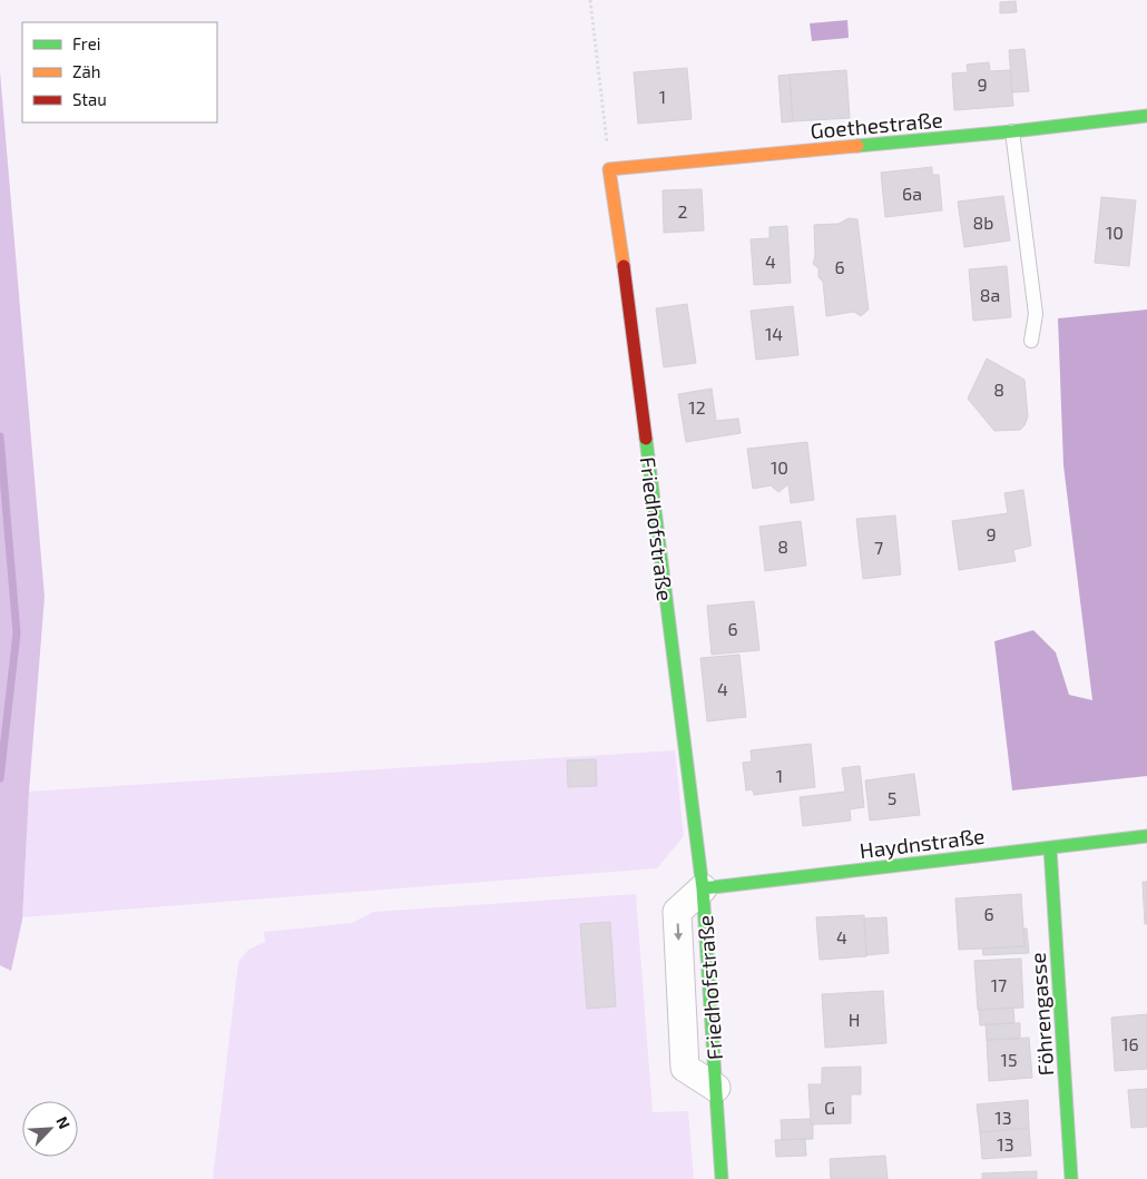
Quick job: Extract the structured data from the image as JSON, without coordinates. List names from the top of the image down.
{
  "streets": {
    "street": [
      "Goethestraße",
      "Friedhofstraße",
      "Haydnstraße",
      "Föhrengasse"
    ]
  },
  "crossings": [
    ["Goethestraße", "Friedhofstraße"],
    ["Friedhofstraße", "Haydnstraße"],
    ["Haydnstraße", "Föhrengasse"]
  ],
  "house_numbers": [
    "9",
    "1",
    "6a",
    "2",
    "8b",
    "10",
    "4",
    "6",
    "8a",
    "14",
    "8",
    "12",
    "10",
    "9",
    "8",
    "7",
    "6",
    "4",
    "1",
    "5",
    "6",
    "4",
    "17",
    "H",
    "16",
    "15",
    "G",
    "13",
    "13"
  ],
  "legend": ["Frei", "Zäh", "Stau"],
  "north": "top right"
}
